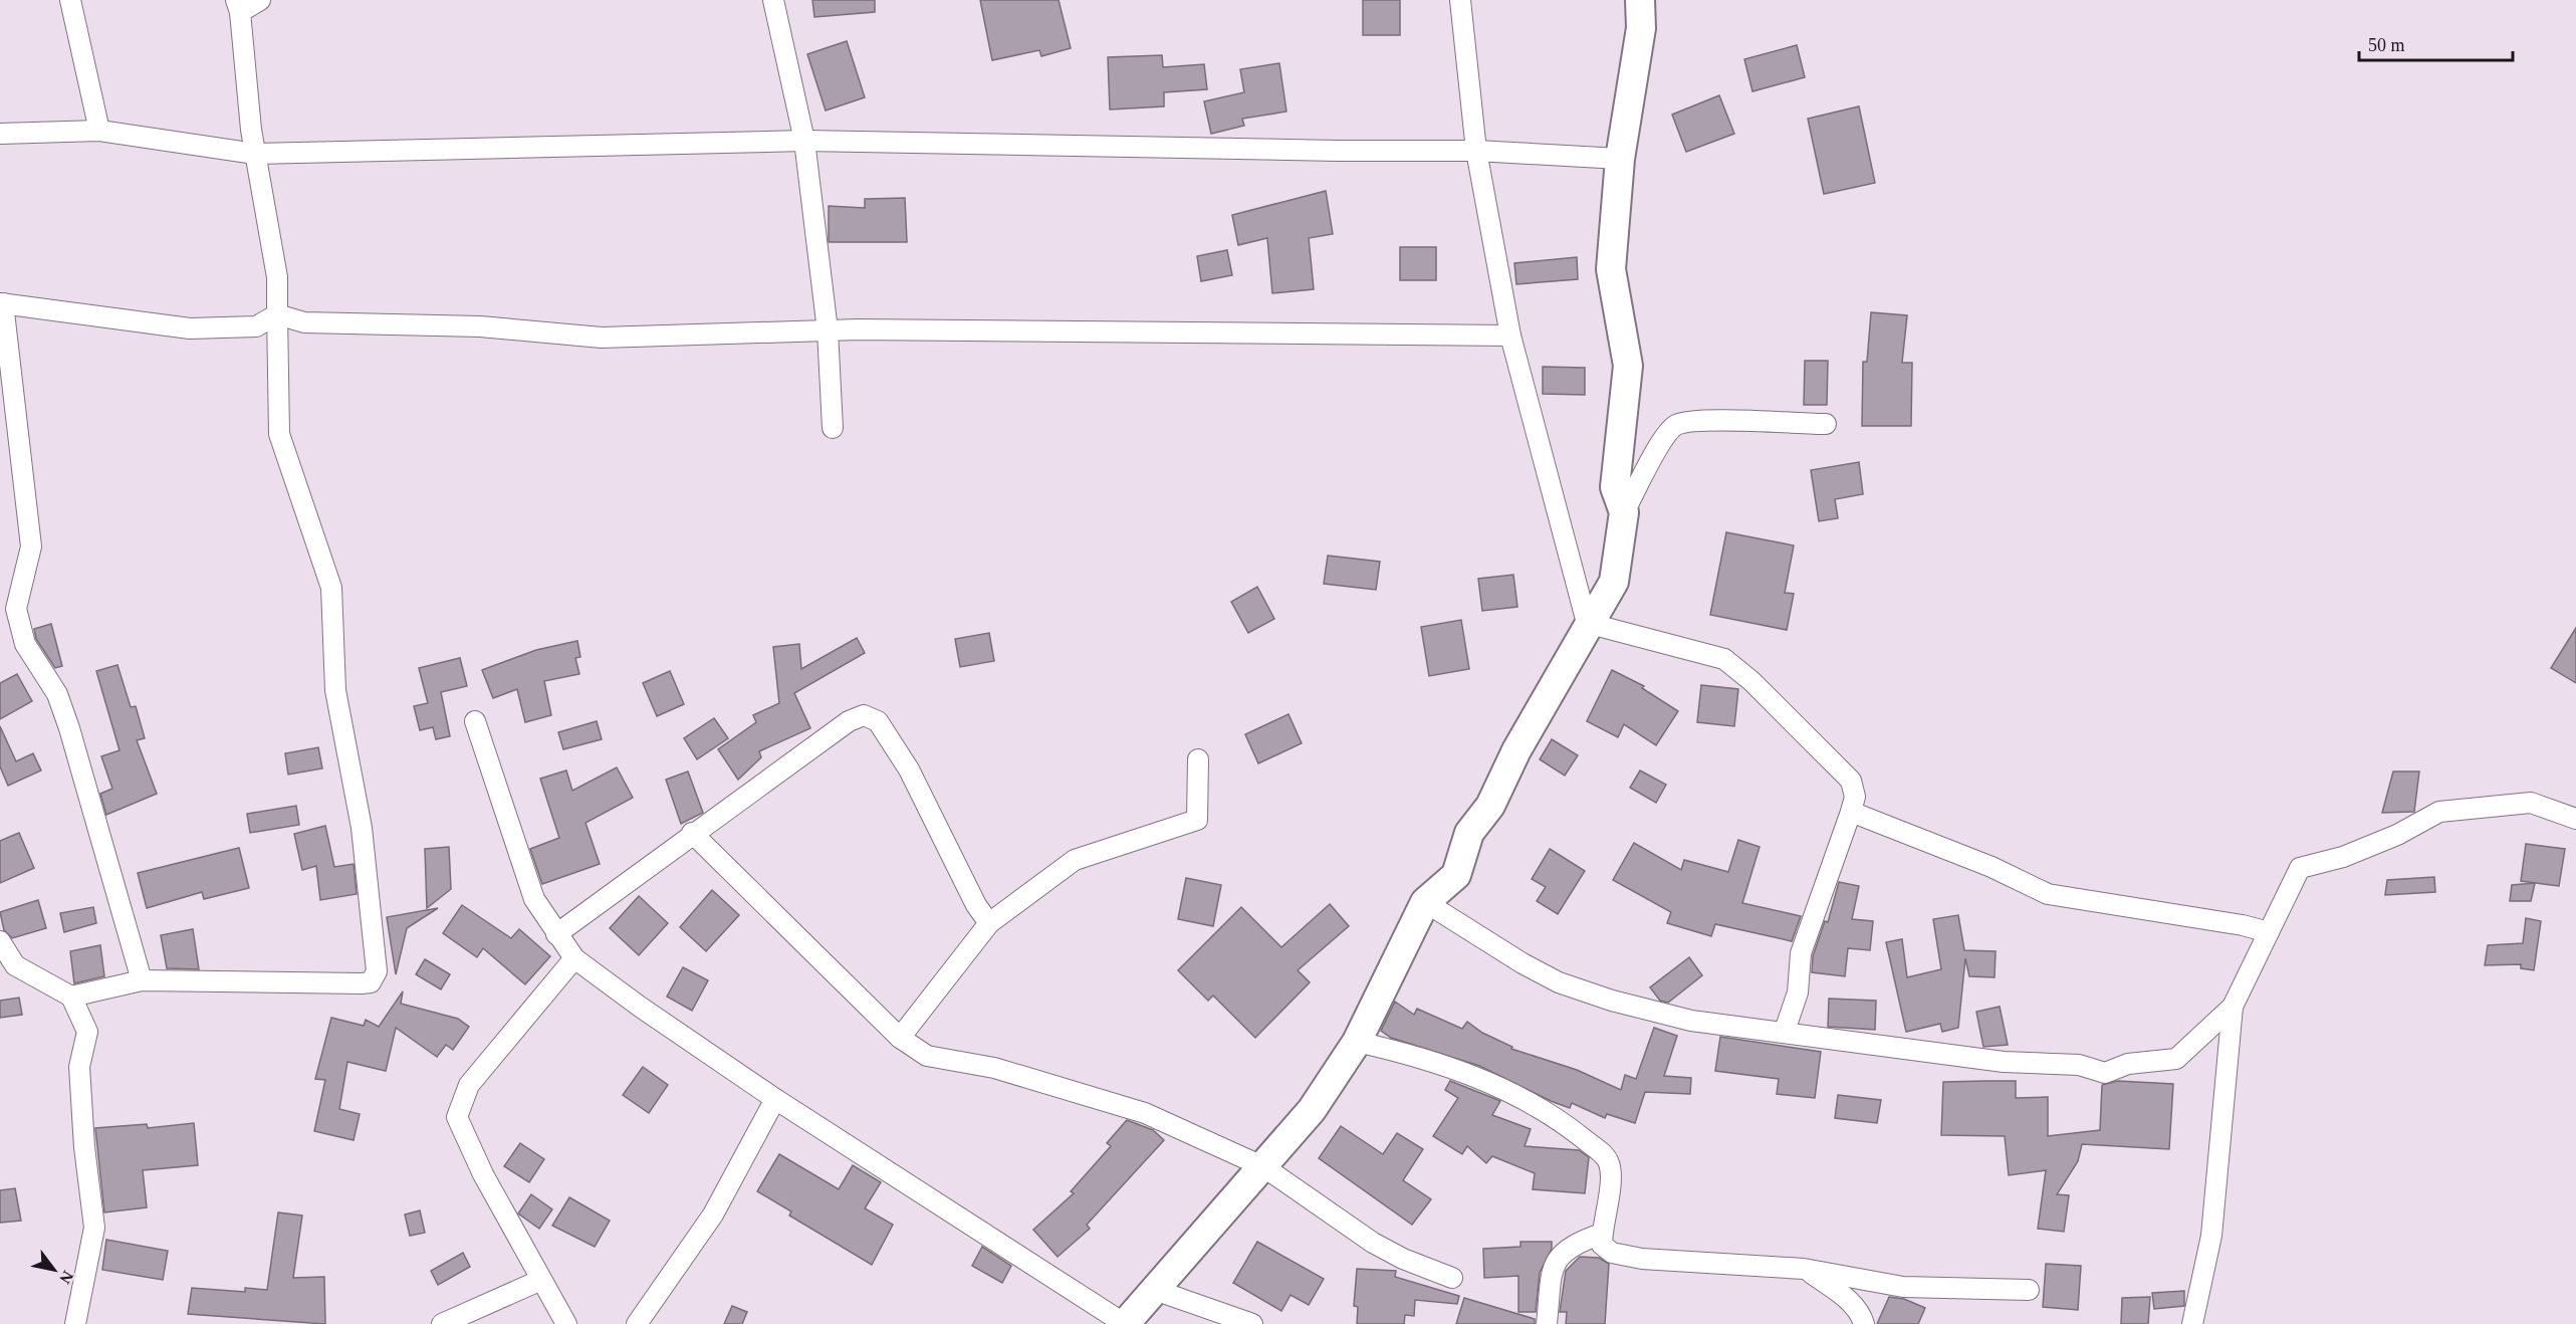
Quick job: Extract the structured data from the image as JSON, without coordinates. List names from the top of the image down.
{
  "scale_bar": "50 m",
  "north": "bottom right"
}
